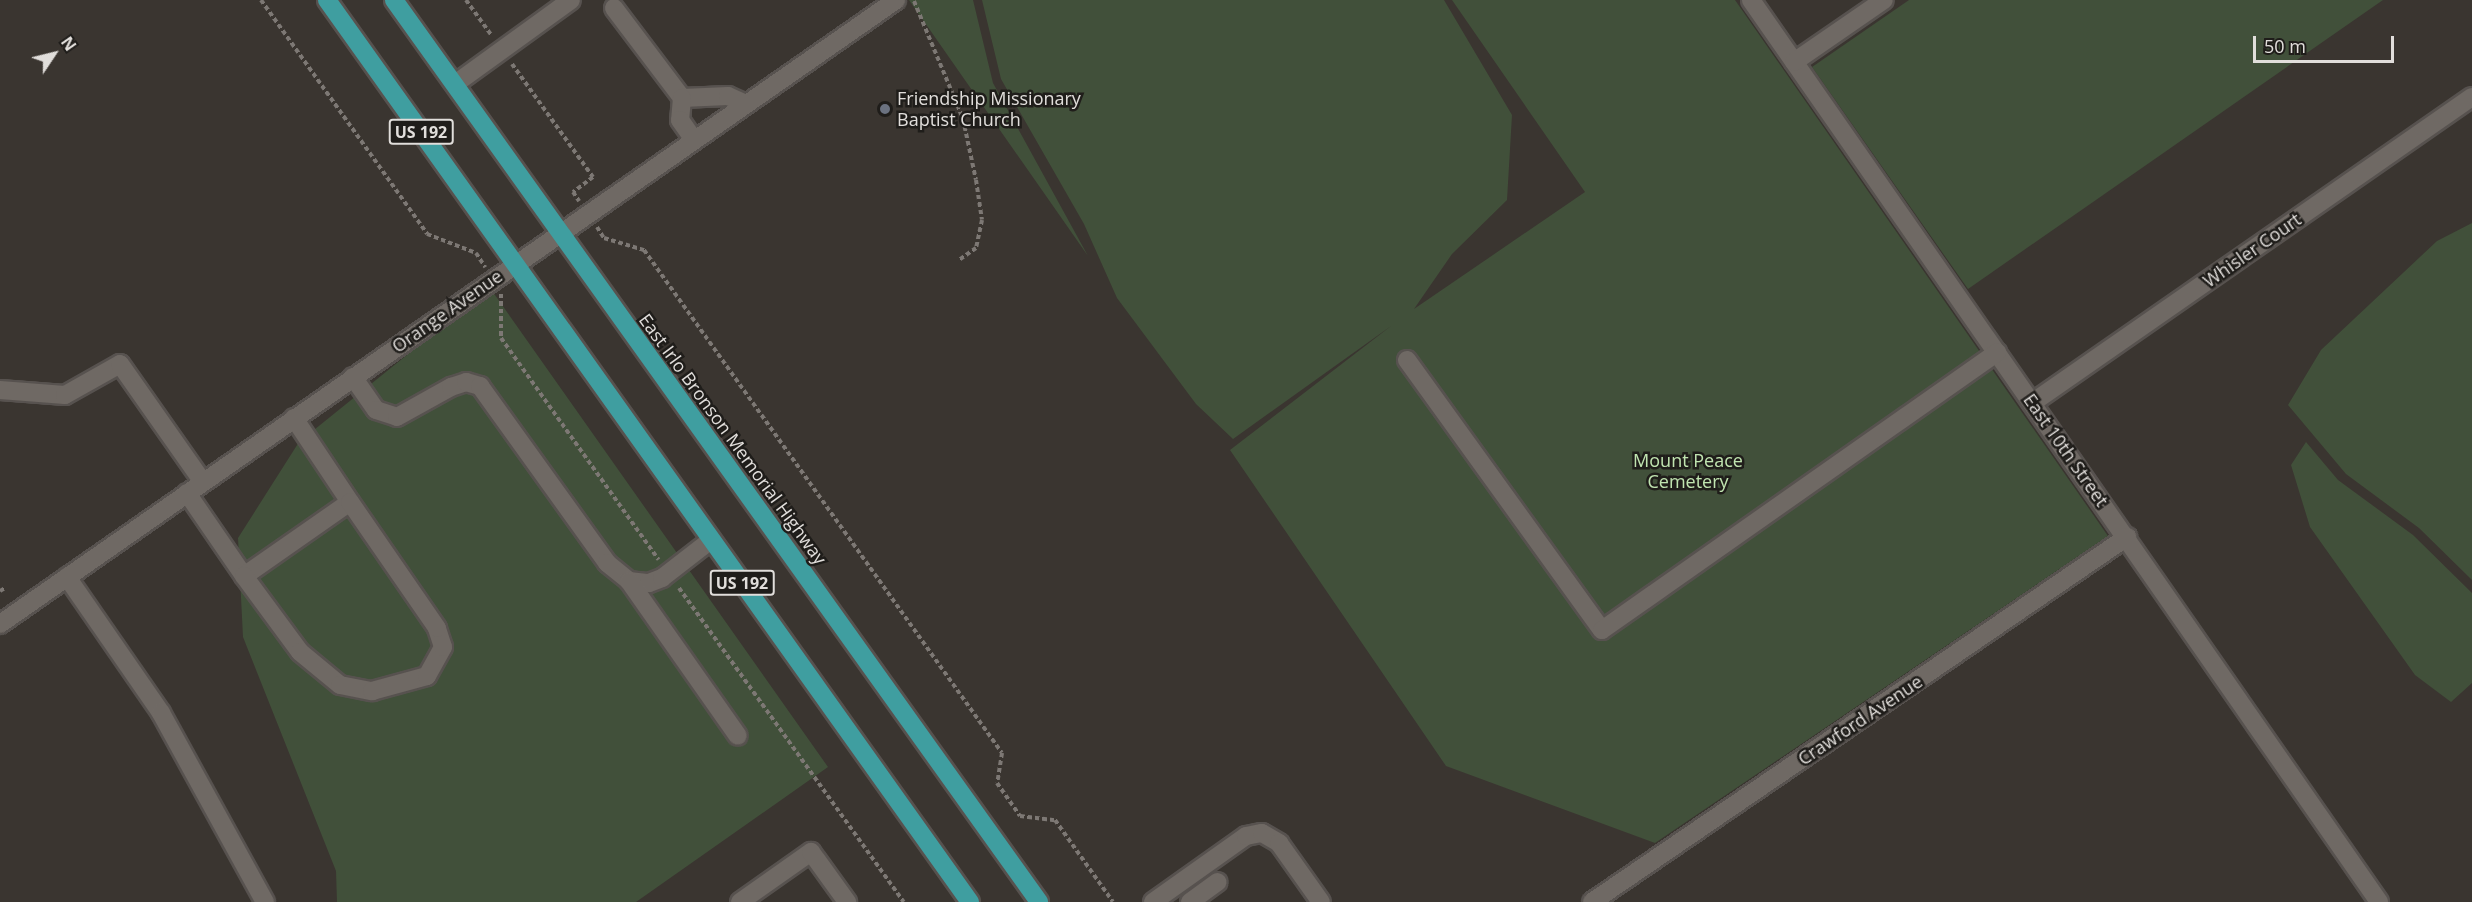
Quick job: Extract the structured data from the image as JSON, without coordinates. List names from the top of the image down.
{
  "streets": {
    "highway": ["US 192", "East Irlo Bronson Memorial Highway"],
    "street": [
      "Whisler Court",
      "Orange Avenue",
      "East 10th Street",
      "Crawford Avenue"
    ]
  },
  "crossings": [
    ["US 192", "Orange Avenue"],
    ["Whisler Court", "East 10th Street"],
    ["Orange Avenue", "East Irlo Bronson Memorial Highway"],
    ["East 10th Street", "Crawford Avenue"]
  ],
  "parks": ["Mount Peace Cemetery"],
  "places": ["Friendship Missionary Baptist Church"],
  "scale_bar": "50 m",
  "north": "top right"
}
